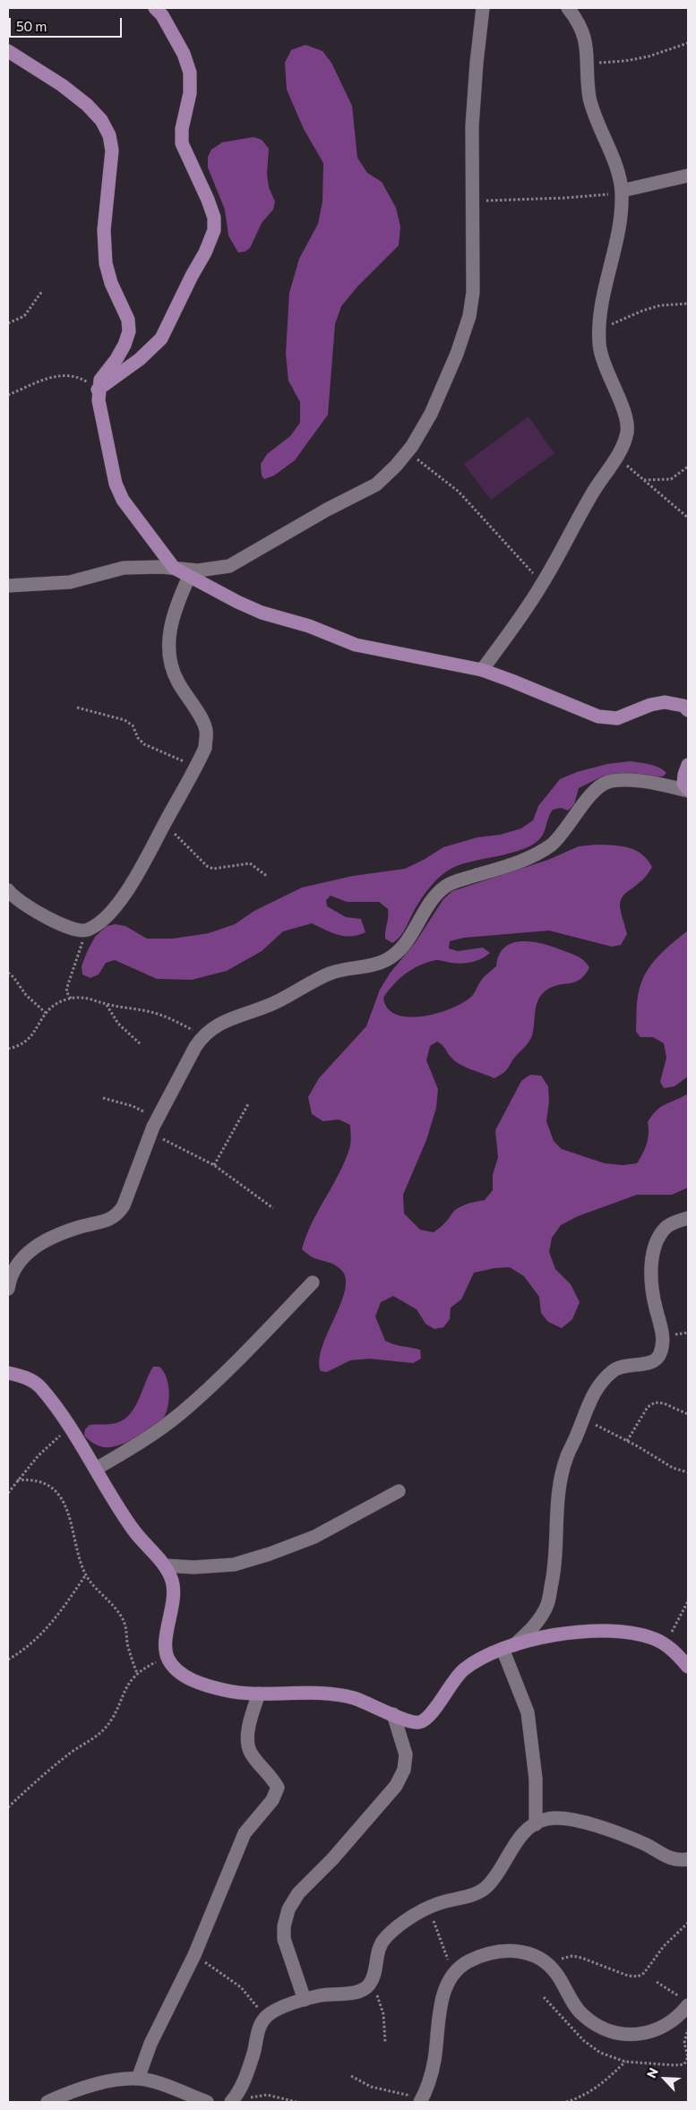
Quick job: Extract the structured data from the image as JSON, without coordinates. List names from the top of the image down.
{
  "scale_bar": "50 m",
  "north": "top left"
}
